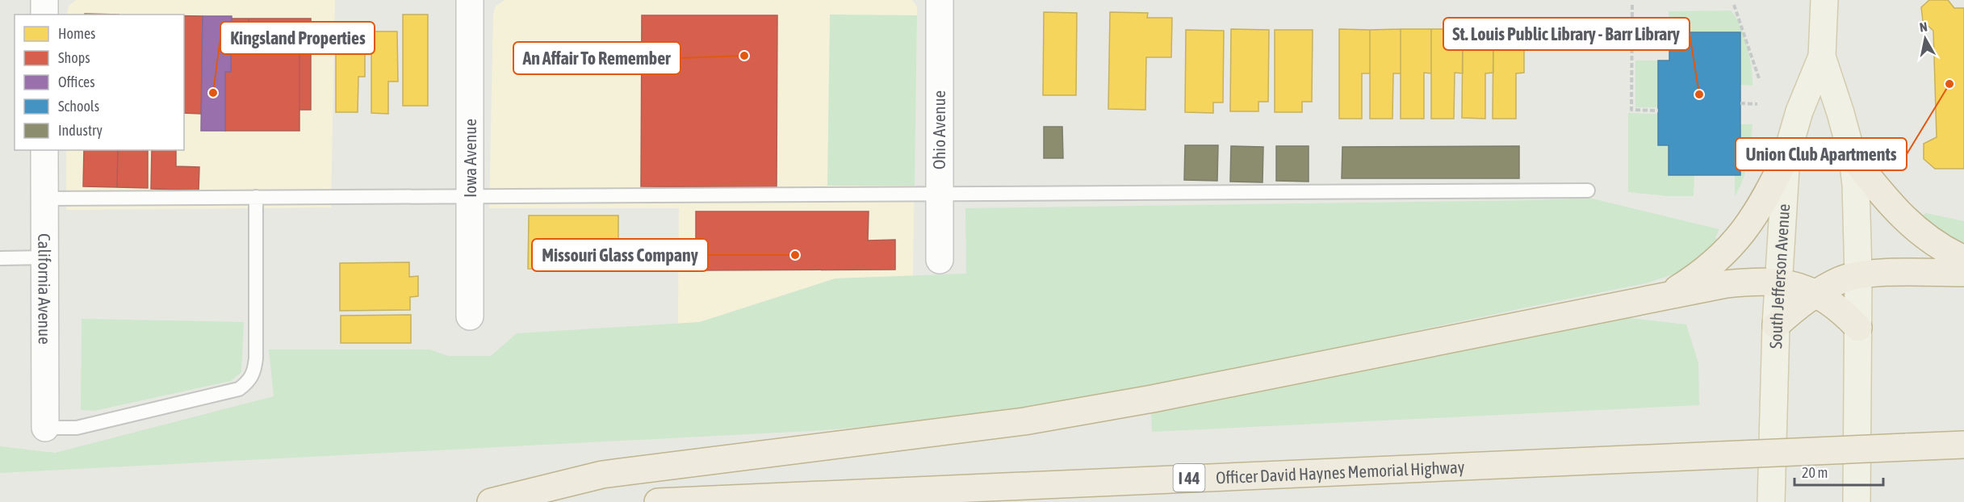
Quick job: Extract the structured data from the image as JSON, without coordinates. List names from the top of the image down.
{
  "streets": {
    "highway": ["Officer David Haynes Memorial Highway", "I 44"],
    "main road": ["South Jefferson Avenue"],
    "street": ["Ohio Avenue", "Iowa Avenue", "California Avenue"]
  },
  "places": [
    "An Affair To Remember",
    "Union Club Apartments",
    "Kingsland Properties",
    "St. Louis Public Library - Barr Library",
    "Missouri Glass Company"
  ],
  "legend": [
    "Homes",
    "Shops",
    "Offices",
    "Schools",
    "Industry"
  ],
  "scale_bar": "20 m",
  "north": "top"
}
